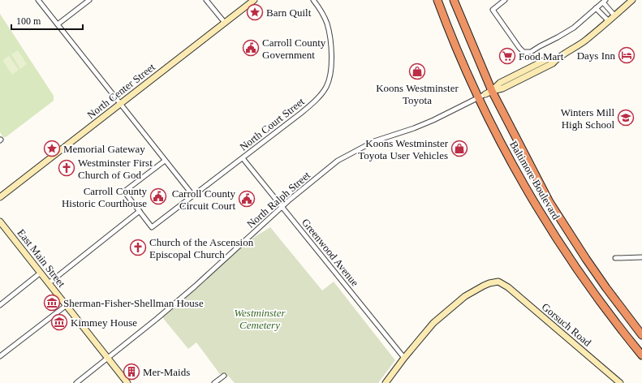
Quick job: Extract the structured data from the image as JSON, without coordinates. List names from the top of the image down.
{
  "streets": {
    "highway": ["Baltimore Boulevard"],
    "street": [
      "North Center Street",
      "North Court Street",
      "North Ralph Street",
      "Greenwood Avenue",
      "East Main Street",
      "Gorsuch Road"
    ]
  },
  "crossings": [
    ["North Court Street", "Greenwood Avenue"],
    ["Baltimore Boulevard", "North Ralph Street"],
    ["North Ralph Street", "Greenwood Avenue"],
    ["North Ralph Street", "East Main Street"],
    ["Greenwood Avenue", "Gorsuch Road"]
  ],
  "parks": ["Westminster Cemetery"],
  "places": {
    "place": ["Barn Quilt", "Memorial Gateway"],
    "public building": ["Carroll County Government", "Carroll County Historic Courthouse", "Carroll County Circuit Court"],
    "hotel": ["Days Inn"],
    "supermarket": ["Food Mart"],
    "shop": ["Koons Westminster Toyota", "Koons Westminster Toyota User Vehicles"],
    "school or university": ["Winters Mill High School"],
    "church": ["Westminster First Church of God", "Church of the Ascension Episcopal Church"],
    "museum": ["Sherman-Fisher-Shellman House", "Kimmey House"],
    "building": ["Mer-Maids"]
  },
  "scale_bar": "100 m"
}
